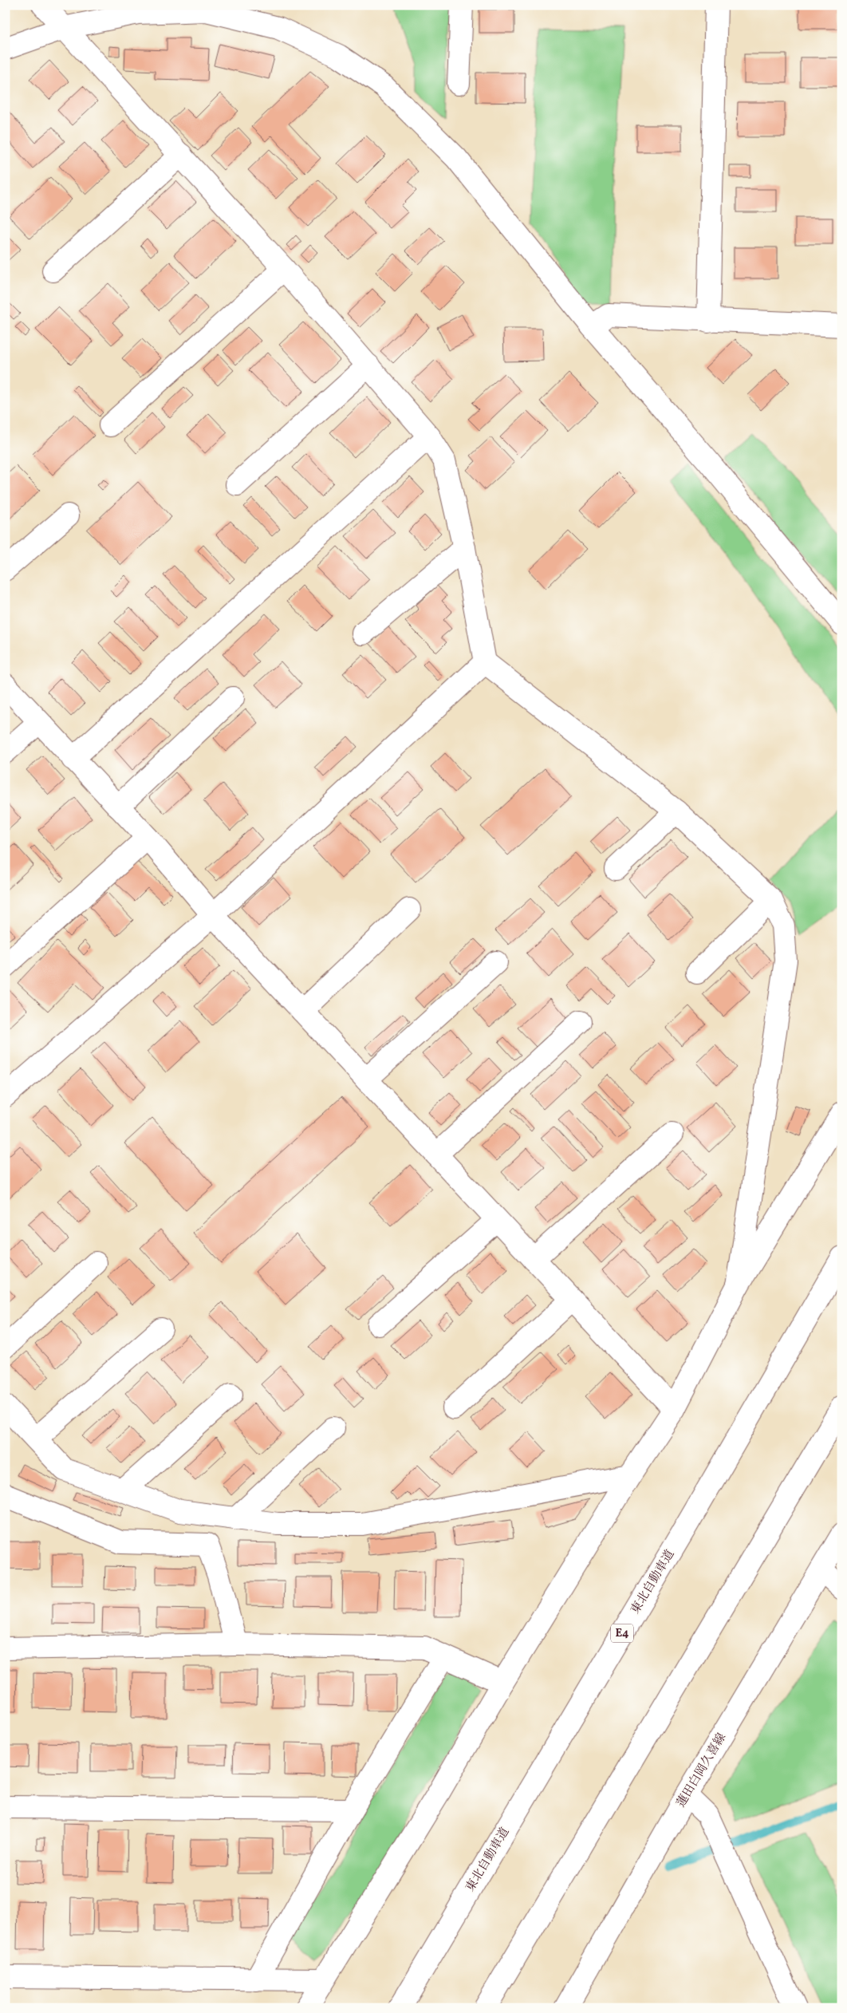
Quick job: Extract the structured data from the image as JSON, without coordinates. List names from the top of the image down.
{
  "streets": {
    "main road": ["東北自動車道", "E4", "蓮田白岡久喜線"]
  }
}
